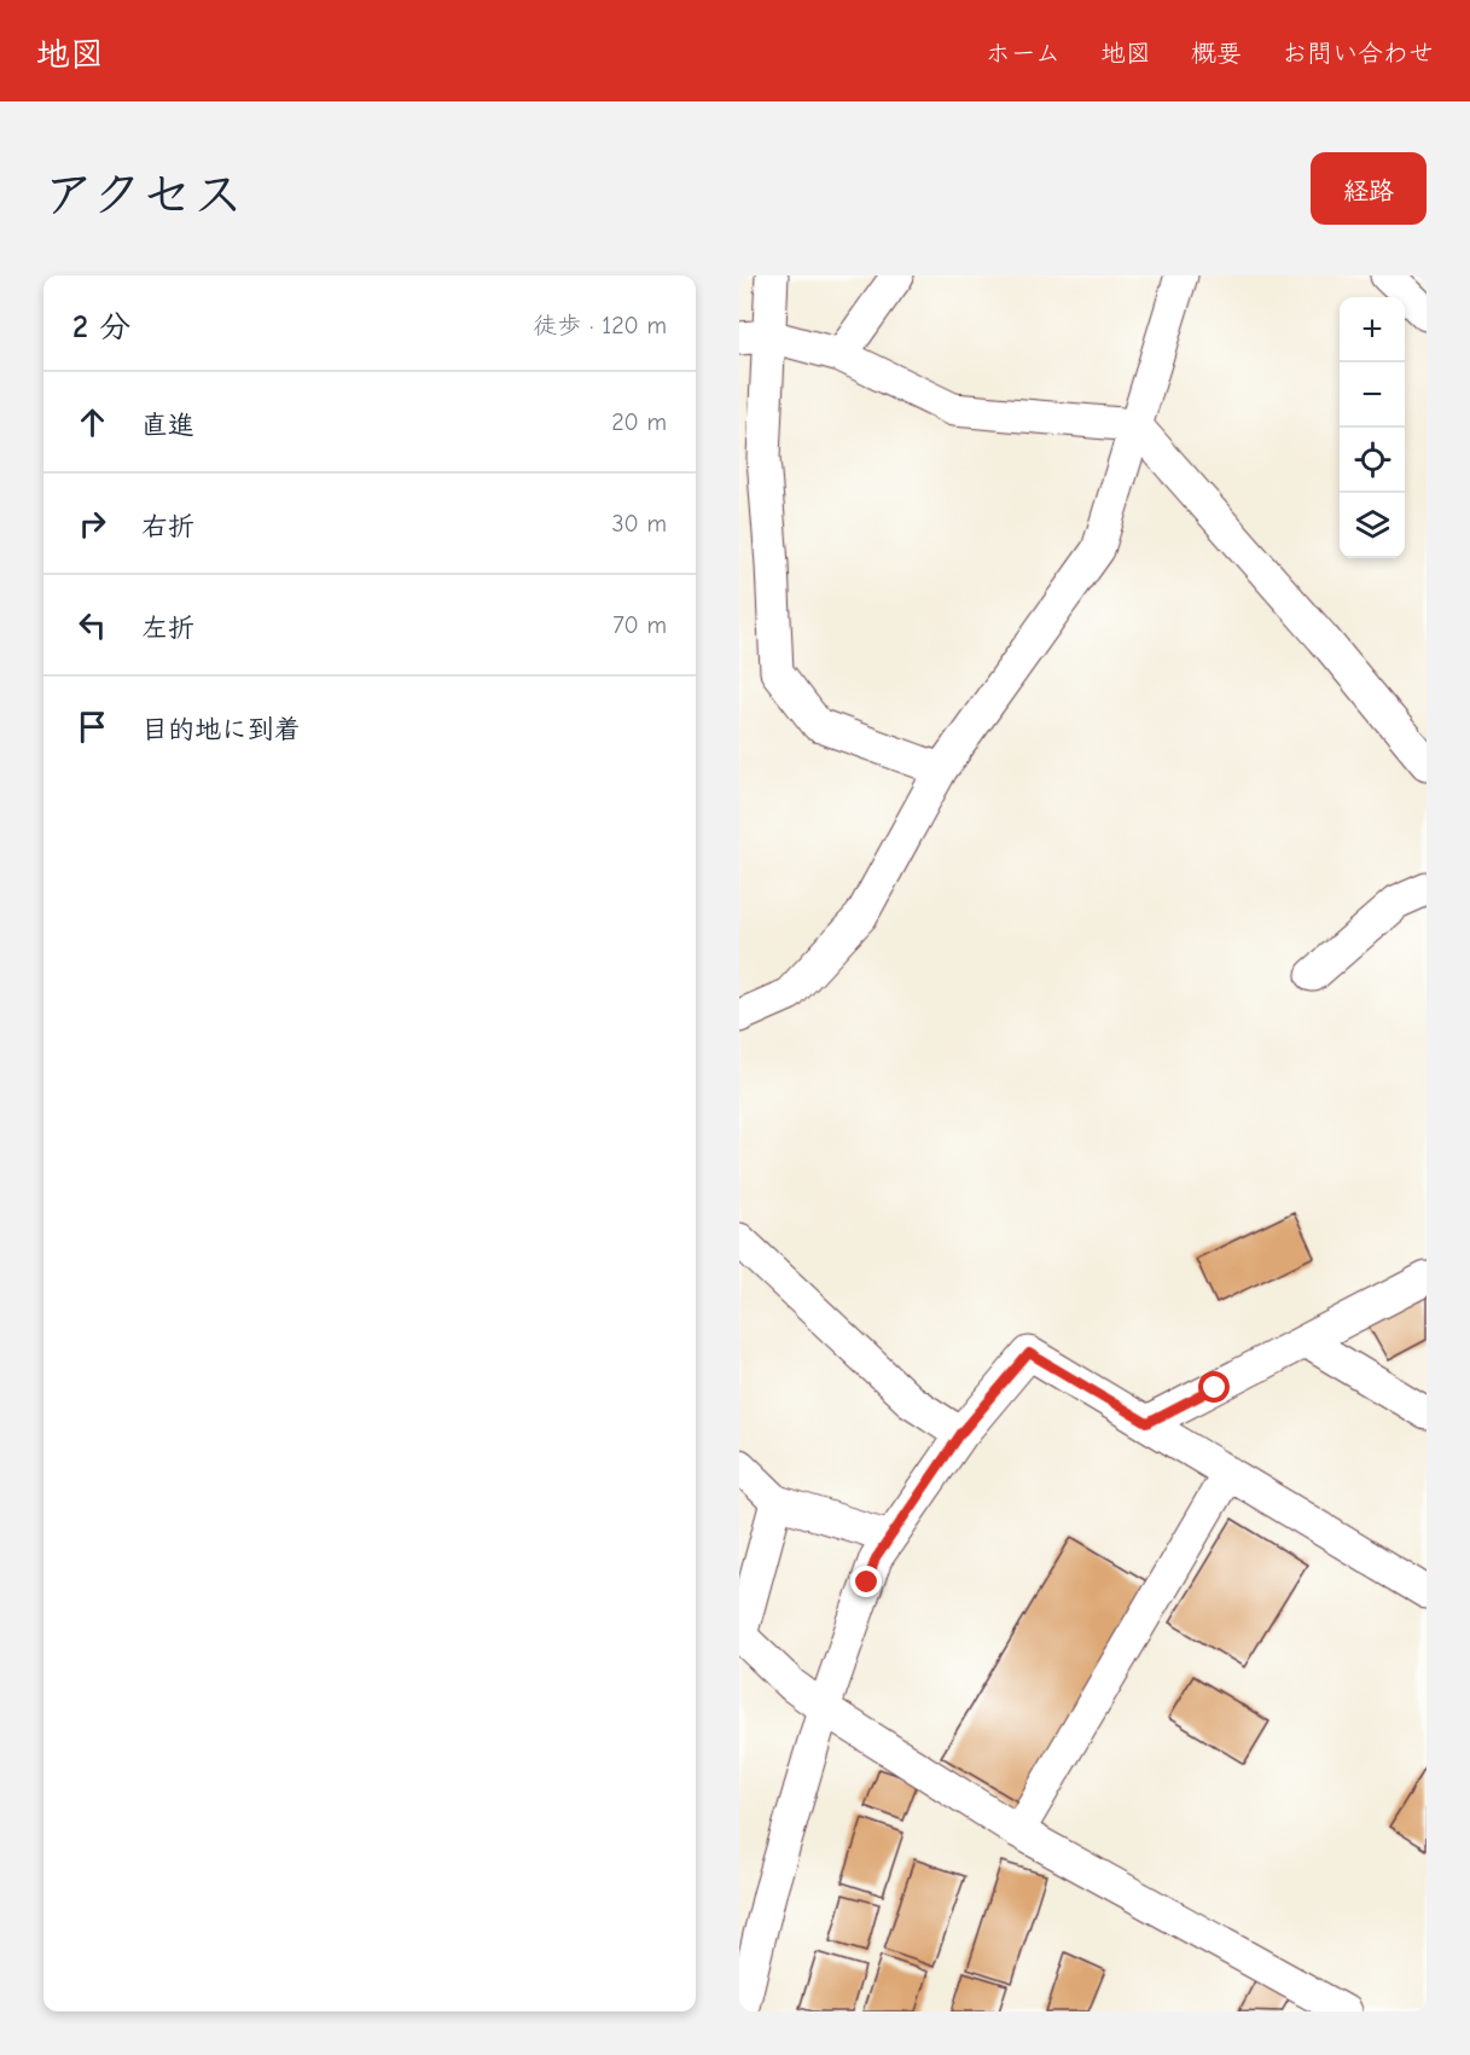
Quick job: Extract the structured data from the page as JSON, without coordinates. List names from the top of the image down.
{
  "page": {
    "header": "地図",
    "nav": [
      "ホーム",
      "地図",
      "概要",
      "お問い合わせ"
    ],
    "title": "アクセス",
    "buttons": "経路",
    "heading": ["2 分", "徒歩 · 120 m"],
    "map_buttons": ["+", "−"],
    "list": [
      ["直進", "20 m"],
      ["右折", "30 m"],
      ["左折", "70 m"],
      "目的地に到着"
    ]
  }
}
